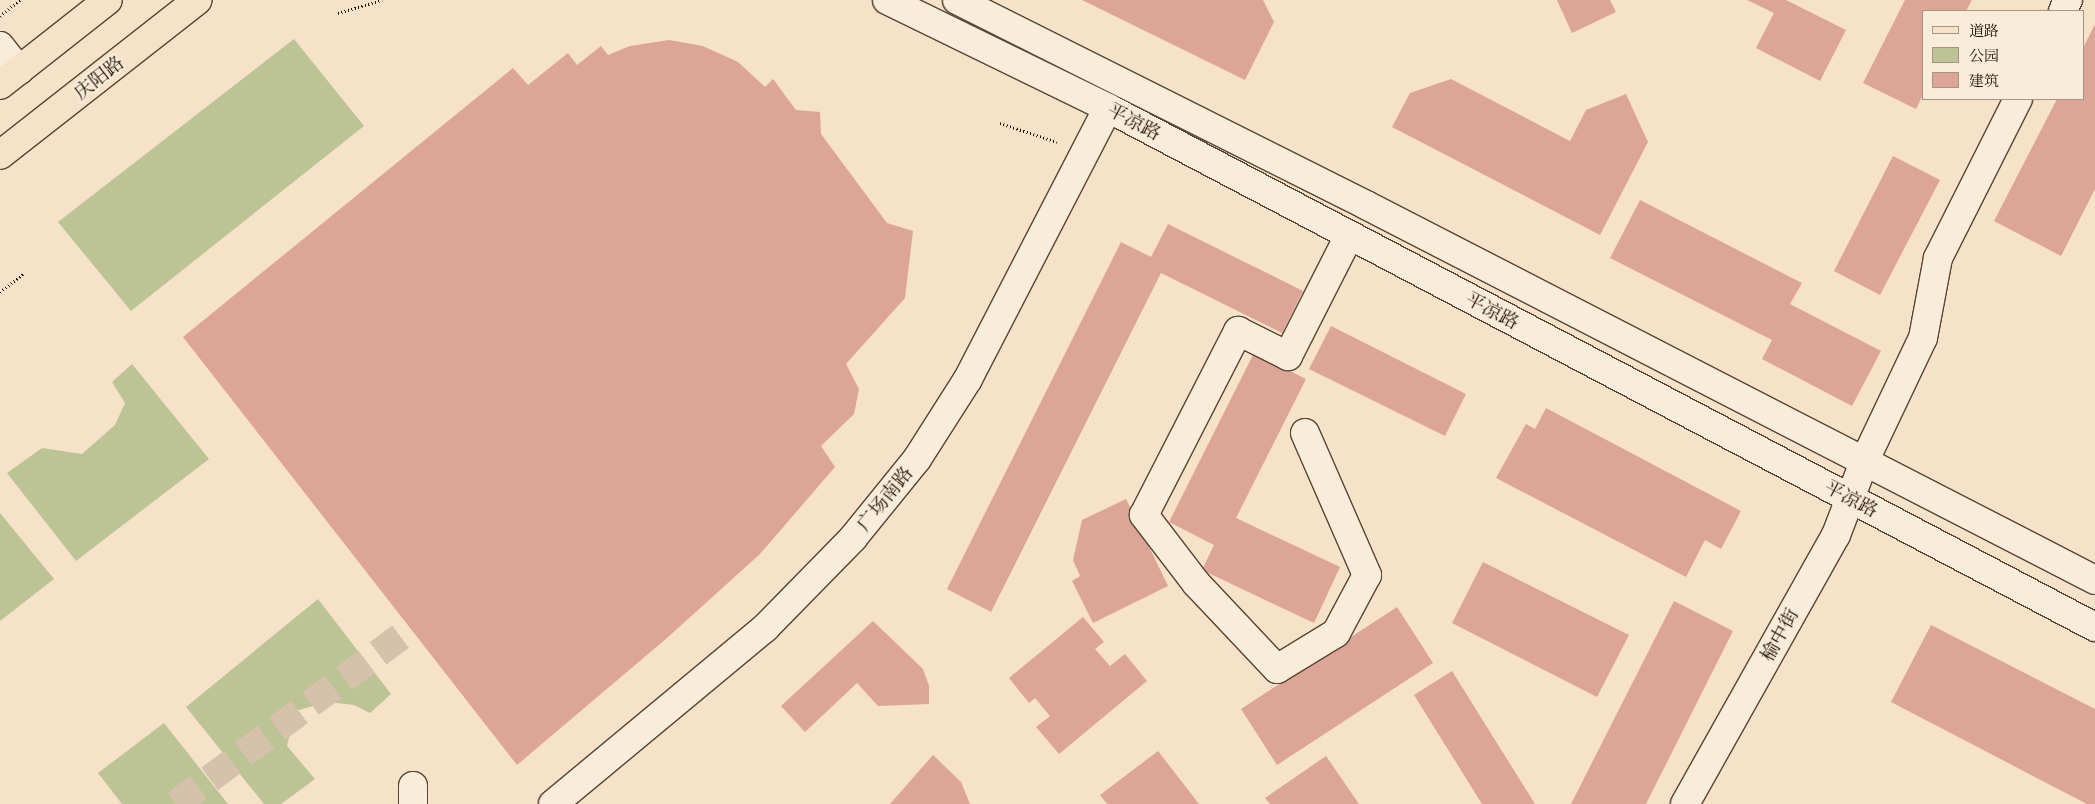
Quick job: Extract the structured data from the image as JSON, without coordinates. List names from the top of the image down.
{
  "streets": {
    "main road": ["庆阳路"],
    "street": ["平凉路", "广场南路", "榆中街"]
  },
  "crossings": [
    ["平凉路", "广场南路"],
    ["平凉路", "榆中街"]
  ],
  "legend": ["道路", "公园", "建筑"]
}
